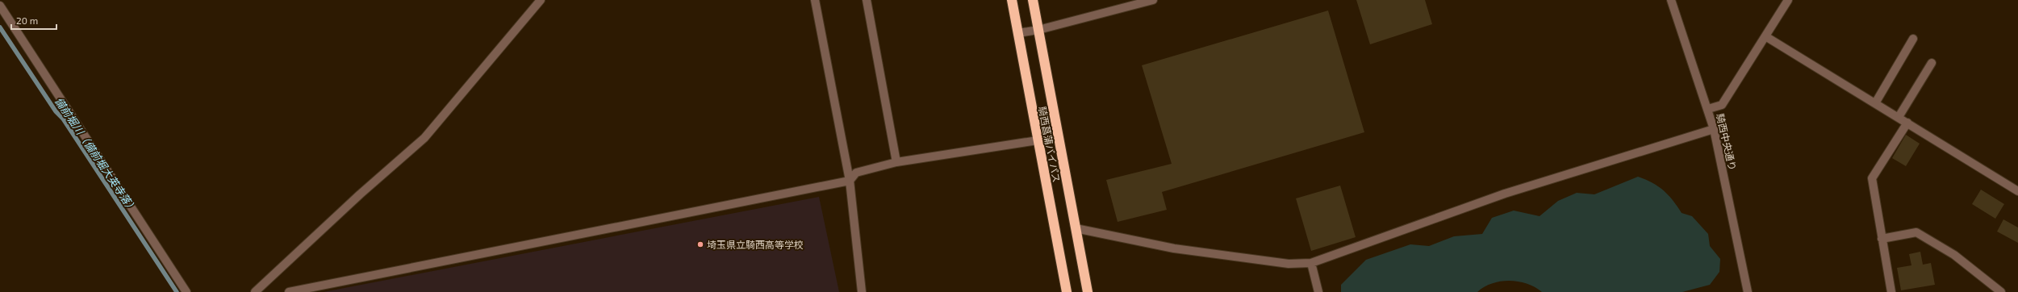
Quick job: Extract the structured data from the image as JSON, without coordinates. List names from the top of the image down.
{
  "streets": {
    "highway": ["騎西菖蒲バイパス"],
    "street": ["騎西中央通り"]
  },
  "water": ["備前堀川（備前堀大英寺落）"],
  "places": ["埼玉県立騎西高等学校"],
  "scale_bar": "20 m"
}
